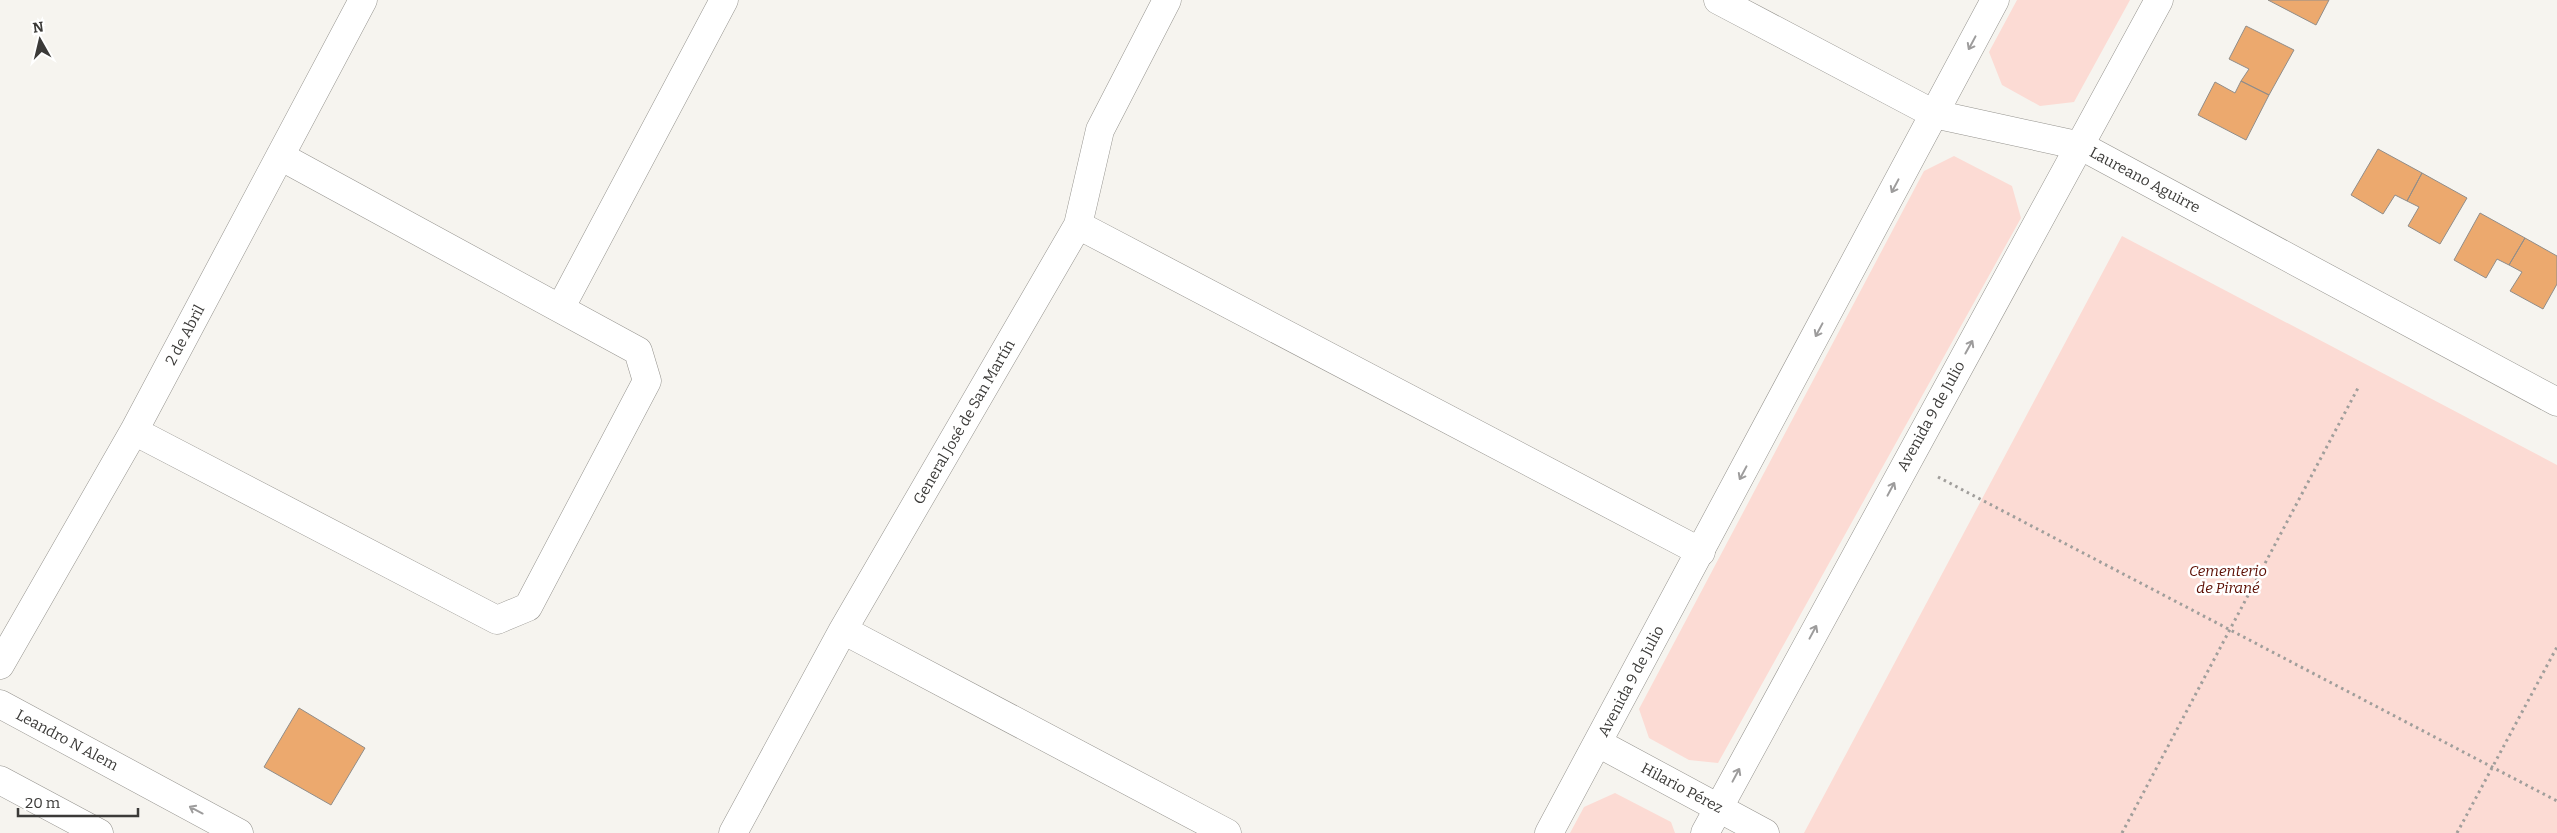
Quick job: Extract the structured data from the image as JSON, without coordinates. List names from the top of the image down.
{
  "streets": {
    "street": [
      "Laureano Aguirre",
      "2 de Abril",
      "Avenida 9 de Julio",
      "General José de San Martín",
      "Leandro N Alem",
      "Hilario Pérez"
    ]
  },
  "crossings": [
    ["Laureano Aguirre", "Avenida 9 de Julio"],
    ["Avenida 9 de Julio", "Hilario Pérez"]
  ],
  "parks": ["Cementerio de Pirané"],
  "scale_bar": "20 m",
  "north": "top"
}
